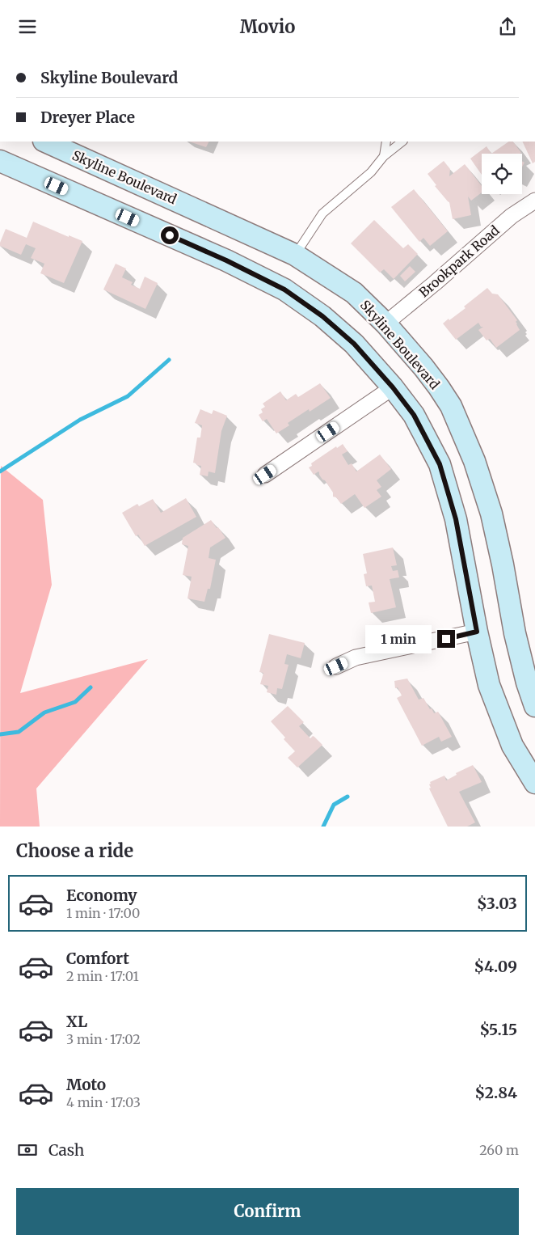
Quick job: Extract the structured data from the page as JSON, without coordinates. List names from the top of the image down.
{
  "streets": {
    "main road": ["Skyline Boulevard"],
    "street": ["Brookpark Road"]
  },
  "crossings": [
    ["Skyline Boulevard", "Brookpark Road"]
  ],
  "page": {
    "header": "Movio",
    "banner": ["Skyline Boulevard", "Dreyer Place"],
    "bubble": "1 min",
    "heading": "Choose a ride",
    "list": [
      {
        "name": "Economy",
        "note": "1 min · 17:00",
        "value": "$3.03"
      },
      {
        "name": "Comfort",
        "note": "2 min · 17:01",
        "value": "$4.09"
      },
      {
        "name": "XL",
        "note": "3 min · 17:02",
        "value": "$5.15"
      },
      {
        "name": "Moto",
        "note": "4 min · 17:03",
        "value": "$2.84"
      }
    ],
    "pay": ["Cash", "260 m"],
    "buttons": "Confirm"
  }
}
